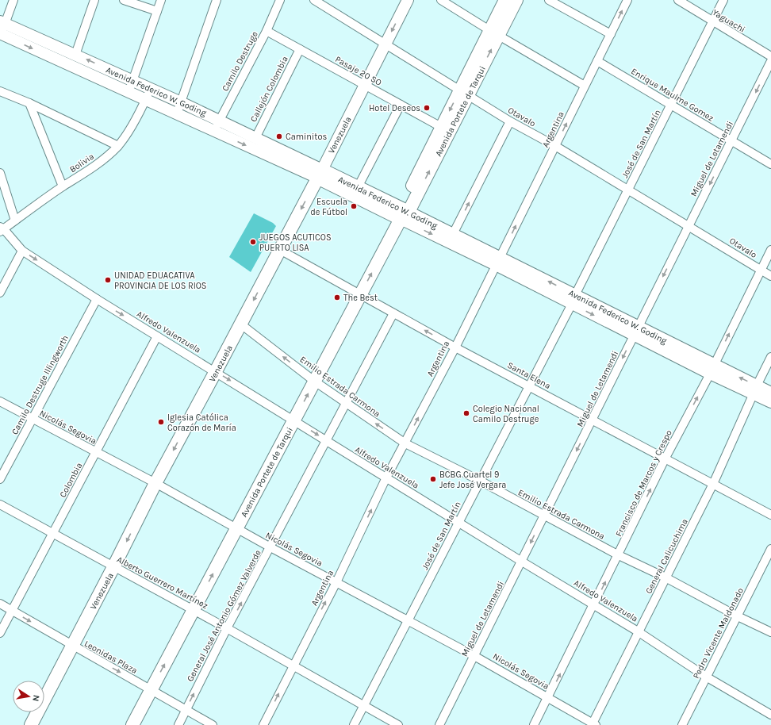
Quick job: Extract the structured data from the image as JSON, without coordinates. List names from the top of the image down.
{
  "streets": {
    "main road": ["Avenida Federico W. Goding", "Avenida Portete de Tarqui", "Venezuela"],
    "street": [
      "Yaguachi",
      "Camilo Destruge",
      "Pasaje 20 SO",
      "Callejón Colombia",
      "Enrique Maulme Gomez",
      "Otavalo",
      "Argentina",
      "José de San Martín",
      "Miguel de Letamendi",
      "Bolivia",
      "Alfredo Valenzuela",
      "Santa Elena",
      "Camilo Destruge Illingworth",
      "Emilio Estrada Carmona",
      "Nicolás Segovia",
      "Colombia",
      "Francisco de Marcos y Crespo",
      "General Calicuchima",
      "Alberto Guerrero Martínez",
      "General José Antonio Gómez Valverde",
      "Pedro Vicente Maldonado",
      "Leonidas Plaza"
    ]
  },
  "crossings": [
    ["Yaguachi", "José de San Martín"],
    ["Camilo Destruge", "Pasaje 20 SO"],
    ["Camilo Destruge", "Avenida Federico W. Goding"],
    ["Pasaje 20 SO", "Callejón Colombia"],
    ["Pasaje 20 SO", "Avenida Portete de Tarqui"],
    ["Pasaje 20 SO", "Venezuela"],
    ["Callejón Colombia", "Avenida Federico W. Goding"],
    ["Avenida Federico W. Goding", "Avenida Portete de Tarqui"],
    ["Avenida Federico W. Goding", "Argentina"],
    ["Avenida Federico W. Goding", "Venezuela"],
    ["Avenida Federico W. Goding", "José de San Martín"],
    ["Avenida Federico W. Goding", "Miguel de Letamendi"],
    ["Avenida Federico W. Goding", "Bolivia"],
    ["Avenida Federico W. Goding", "Francisco de Marcos y Crespo"],
    ["Avenida Federico W. Goding", "General Calicuchima"],
    ["Enrique Maulme Gomez", "Argentina"],
    ["Enrique Maulme Gomez", "José de San Martín"],
    ["Enrique Maulme Gomez", "Miguel de Letamendi"],
    ["Avenida Portete de Tarqui", "Otavalo"],
    ["Avenida Portete de Tarqui", "Alfredo Valenzuela"],
    ["Avenida Portete de Tarqui", "Santa Elena"],
    ["Avenida Portete de Tarqui", "Emilio Estrada Carmona"],
    ["Avenida Portete de Tarqui", "Nicolás Segovia"],
    ["Avenida Portete de Tarqui", "Alberto Guerrero Martínez"],
    ["Avenida Portete de Tarqui", "Leonidas Plaza"],
    ["Otavalo", "Argentina"],
    ["Otavalo", "Venezuela"],
    ["Otavalo", "José de San Martín"],
    ["Otavalo", "Miguel de Letamendi"],
    ["Otavalo", "Francisco de Marcos y Crespo"],
    ["Argentina", "Alfredo Valenzuela"],
    ["Argentina", "Santa Elena"],
    ["Argentina", "Emilio Estrada Carmona"],
    ["Argentina", "Nicolás Segovia"],
    ["Argentina", "Alberto Guerrero Martínez"],
    ["Venezuela", "Alfredo Valenzuela"],
    ["Venezuela", "Santa Elena"],
    ["Venezuela", "Emilio Estrada Carmona"],
    ["Venezuela", "Nicolás Segovia"],
    ["Venezuela", "Alberto Guerrero Martínez"],
    ["Venezuela", "Leonidas Plaza"],
    ["José de San Martín", "Alfredo Valenzuela"],
    ["José de San Martín", "Santa Elena"],
    ["José de San Martín", "Emilio Estrada Carmona"],
    ["José de San Martín", "Nicolás Segovia"],
    ["José de San Martín", "Alberto Guerrero Martínez"],
    ["Miguel de Letamendi", "Alfredo Valenzuela"],
    ["Miguel de Letamendi", "Santa Elena"],
    ["Miguel de Letamendi", "Emilio Estrada Carmona"],
    ["Miguel de Letamendi", "Nicolás Segovia"],
    ["Bolivia", "Alfredo Valenzuela"],
    ["Alfredo Valenzuela", "Camilo Destruge Illingworth"],
    ["Alfredo Valenzuela", "Colombia"],
    ["Alfredo Valenzuela", "Francisco de Marcos y Crespo"],
    ["Alfredo Valenzuela", "General Calicuchima"],
    ["Alfredo Valenzuela", "General José Antonio Gómez Valverde"],
    ["Alfredo Valenzuela", "Pedro Vicente Maldonado"],
    ["Santa Elena", "Francisco de Marcos y Crespo"],
    ["Santa Elena", "General Calicuchima"],
    ["Santa Elena", "General José Antonio Gómez Valverde"],
    ["Camilo Destruge Illingworth", "Nicolás Segovia"],
    ["Emilio Estrada Carmona", "Francisco de Marcos y Crespo"],
    ["Emilio Estrada Carmona", "General Calicuchima"],
    ["Emilio Estrada Carmona", "General José Antonio Gómez Valverde"],
    ["Emilio Estrada Carmona", "Pedro Vicente Maldonado"],
    ["Nicolás Segovia", "Colombia"],
    ["Nicolás Segovia", "Francisco de Marcos y Crespo"],
    ["Nicolás Segovia", "General Calicuchima"],
    ["Nicolás Segovia", "General José Antonio Gómez Valverde"],
    ["Colombia", "Alberto Guerrero Martínez"],
    ["Colombia", "Leonidas Plaza"],
    ["Alberto Guerrero Martínez", "General José Antonio Gómez Valverde"],
    ["General José Antonio Gómez Valverde", "Leonidas Plaza"]
  ],
  "one_way": [
    "Avenida Portete de Tarqui",
    "Argentina",
    "Venezuela",
    "Miguel de Letamendi",
    "Francisco de Marcos y Crespo",
    "General José Antonio Gómez Valverde",
    "Leonidas Plaza"
  ],
  "places": [
    "Hotel Deseos",
    "Caminitos",
    "Escuela de Fútbol",
    "JUEGOS ACUTICOS PUERTO LISA",
    "UNIDAD EDUACATIVA PROVINCIA DE LOS RIOS",
    "The Best",
    "Colegio Nacional Camilo Destruge",
    "Iglesia Católica Corazón de María",
    "BCBG Cuartel 9 Jefe José Vergara"
  ],
  "north": "right"
}
